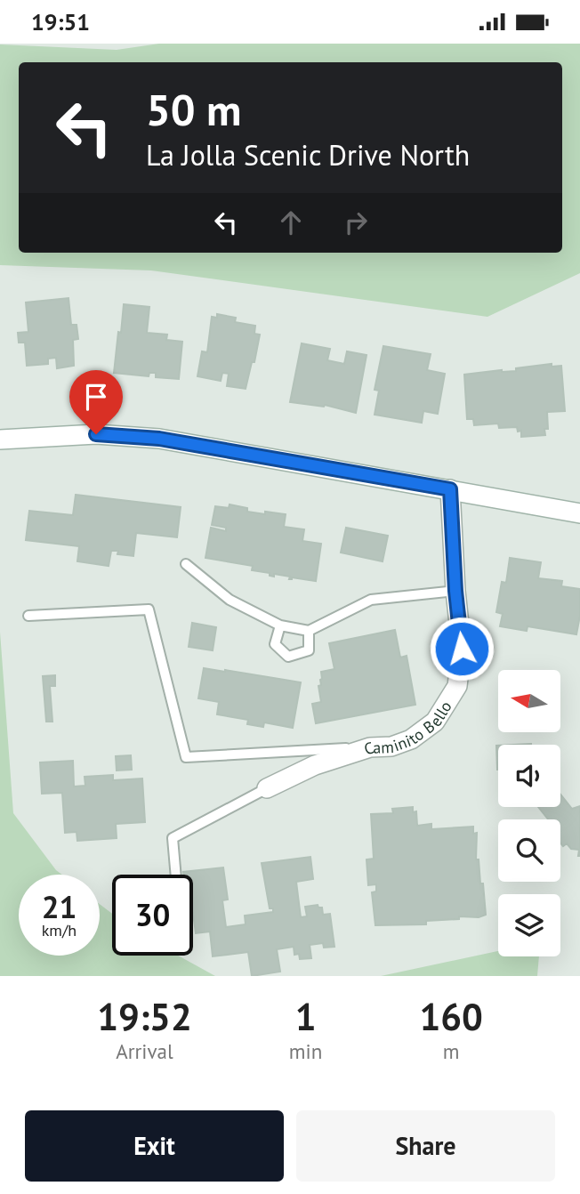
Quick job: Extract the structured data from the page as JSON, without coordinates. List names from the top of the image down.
{
  "streets": {
    "main road": ["Caminito Bello"]
  },
  "north": "left",
  "page": {
    "status": "19:51",
    "turn": ["50 m", "La Jolla Scenic Drive North"],
    "speed": "21 km/h",
    "limit": "30",
    "eta": [
      "19:52",
      "Arrival",
      "1",
      "min",
      "160",
      "m"
    ],
    "buttons": ["Exit", "Share"]
  }
}
